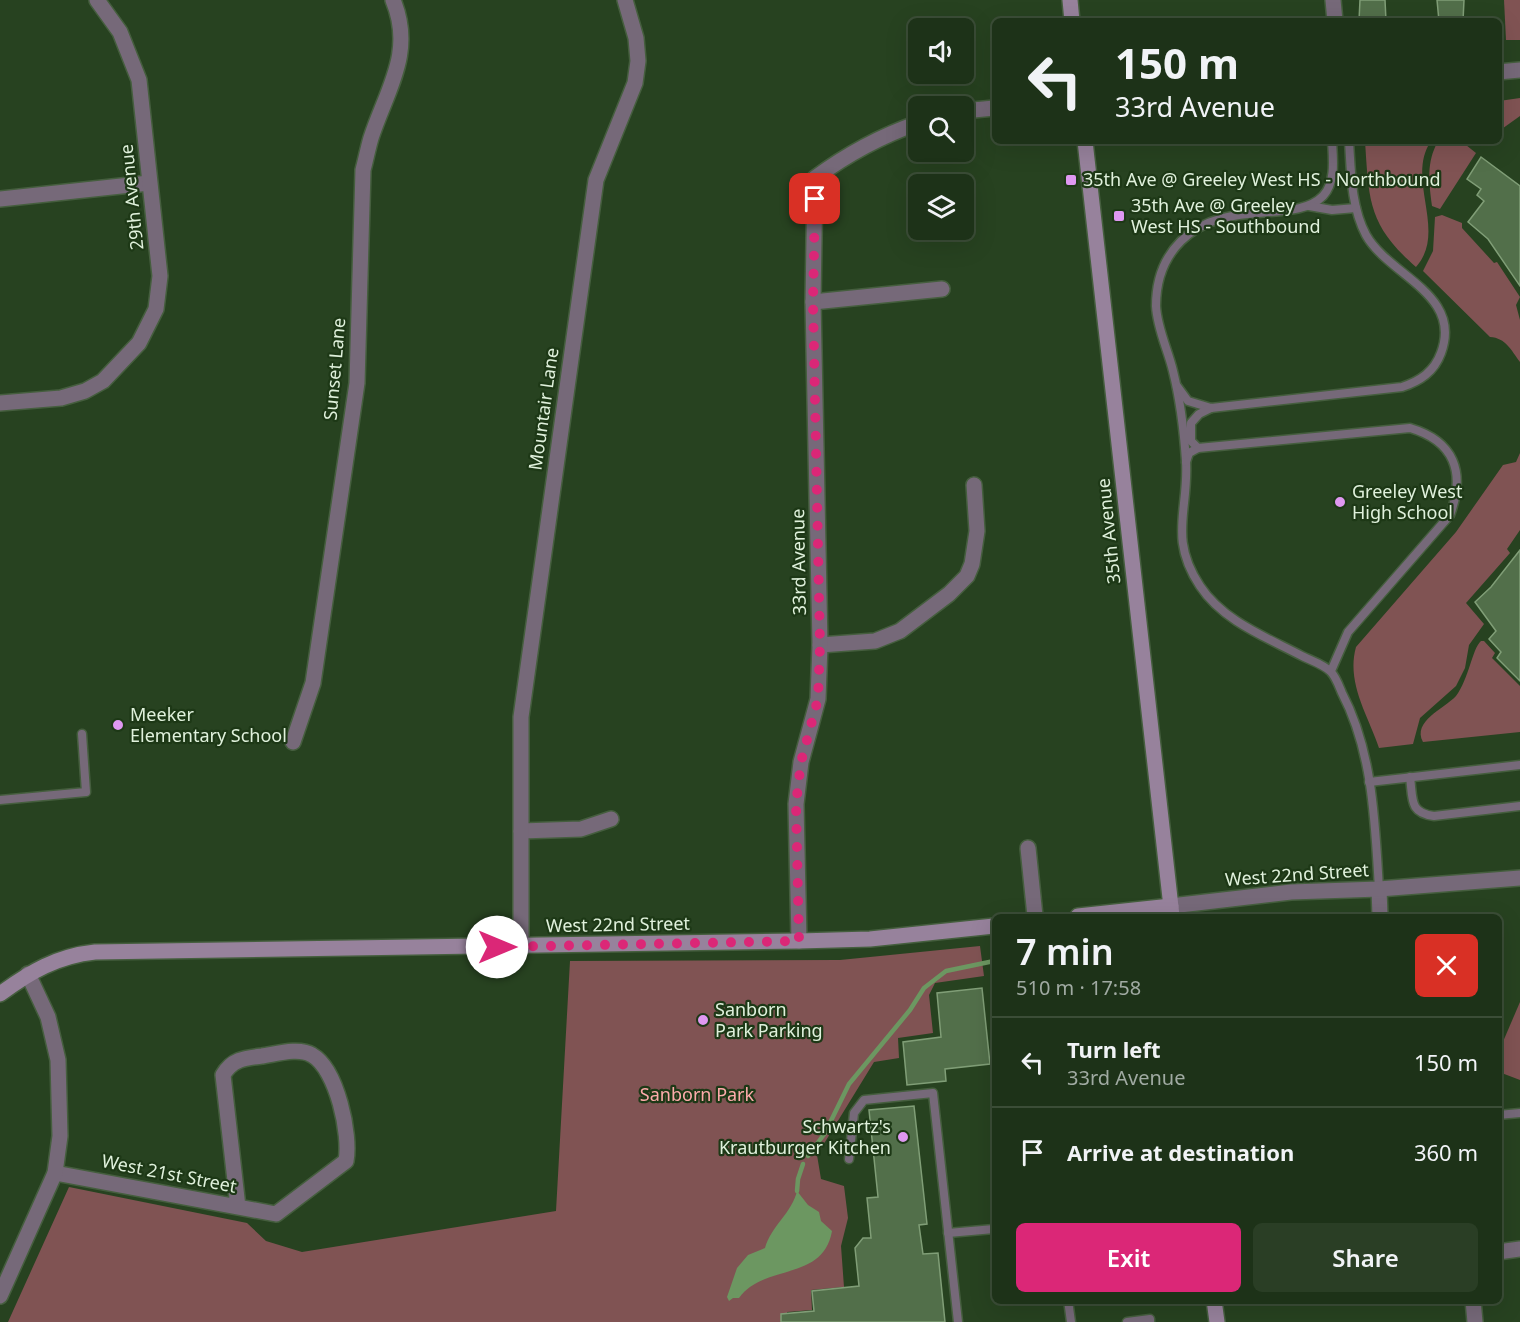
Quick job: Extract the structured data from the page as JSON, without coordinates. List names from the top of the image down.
{
  "streets": {
    "street": [
      "29th Avenue",
      "Sunset Lane",
      "Mountair Lane",
      "35th Avenue",
      "33rd Avenue",
      "West 22nd Street",
      "West 21st Street"
    ]
  },
  "crossings": [
    ["Mountair Lane", "West 22nd Street"],
    ["35th Avenue", "West 22nd Street"],
    ["33rd Avenue", "West 22nd Street"]
  ],
  "parks": ["Sanborn Park"],
  "places": {
    "transit": ["35th Ave @ Greeley West HS - Northbound", "35th Ave @ Greeley West HS - Southbound"],
    "other": [
      "Greeley West High School",
      "Meeker Elementary School",
      "Sanborn Park Parking",
      "Schwartz's Krautburger Kitchen"
    ]
  },
  "page": {
    "turn": ["150 m", "33rd Avenue"],
    "heading": ["7 min", "510 m · 17:58"],
    "list": [
      {
        "name": "Turn left",
        "note": "33rd Avenue",
        "value": "150 m"
      },
      {
        "name": "Arrive at destination",
        "value": "360 m"
      }
    ],
    "buttons": ["Exit", "Share"]
  }
}
